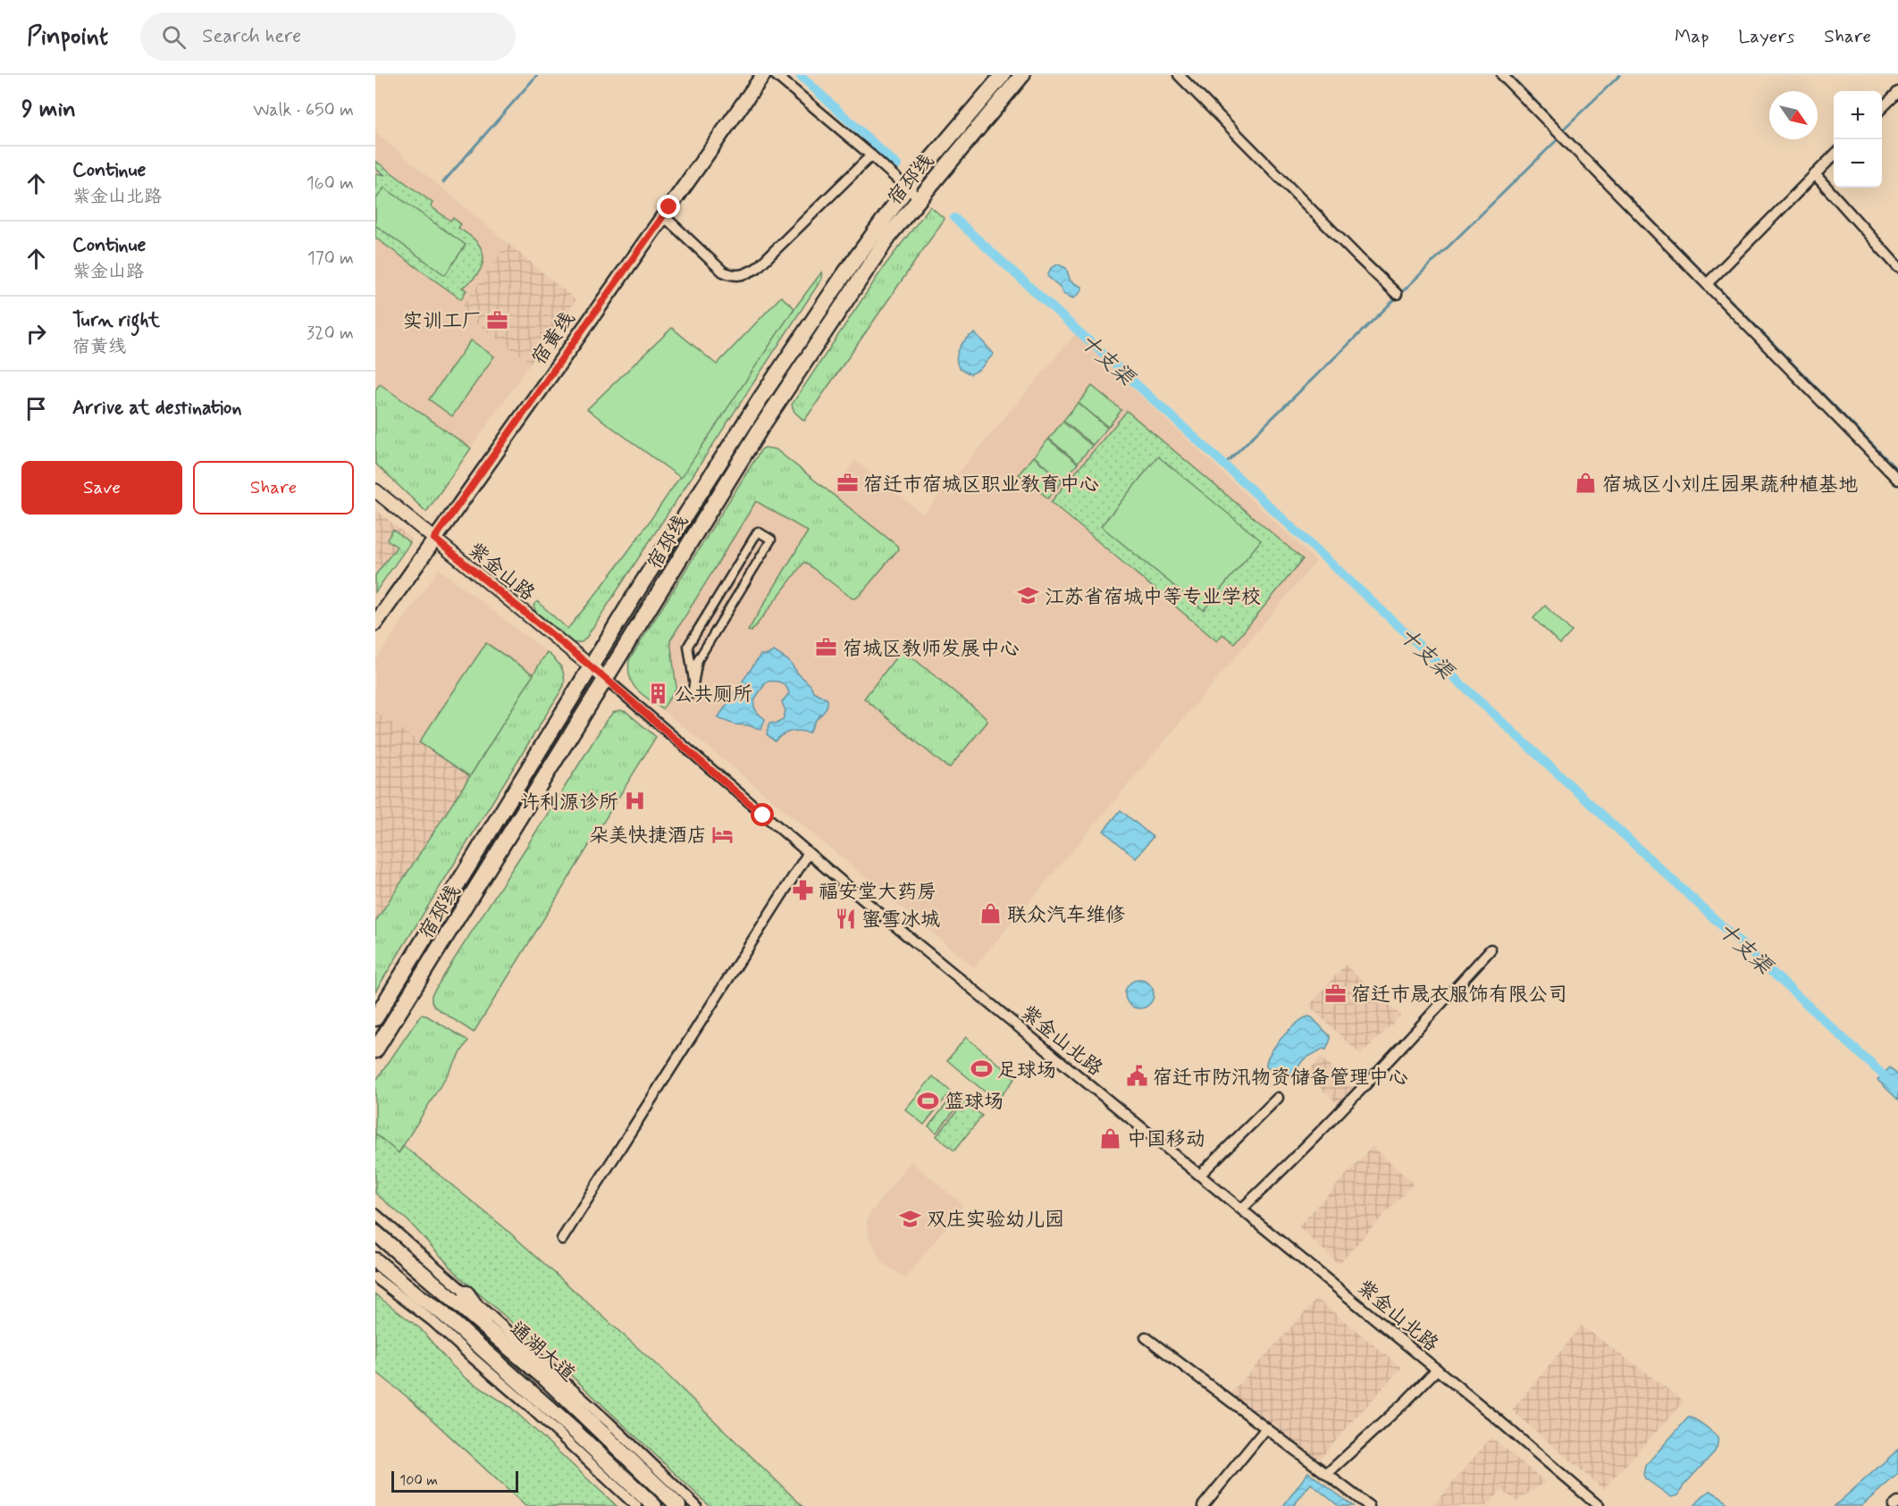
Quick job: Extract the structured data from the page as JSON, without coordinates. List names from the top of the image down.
{
  "streets": {
    "main road": ["宿邳线", "宿黄线", "通湖大道"],
    "street": ["紫金山路", "紫金山北路"]
  },
  "crossings": [
    ["宿邳线", "紫金山路"],
    ["宿邳线", "紫金山北路"],
    ["宿黄线", "紫金山路"],
    ["紫金山路", "紫金山北路"]
  ],
  "water": ["十支渠"],
  "places": {
    "office": [
      "实训工厂",
      "宿迁市宿城区职业教育中心",
      "宿城区教师发展中心",
      "宿迁市晟衣服饰有限公司"
    ],
    "shop": ["宿城区小刘庄园果蔬种植基地", "联众汽车维修", "中国移动"],
    "school or university": ["江苏省宿城中等专业学校", "双庄实验幼儿园"],
    "building": ["公共厕所"],
    "hospital": ["许利源诊所"],
    "hotel": ["朵美快捷酒店"],
    "pharmacy": ["福安堂大药房"],
    "restaurant": ["蜜雪冰城"],
    "sports": ["足球场", "篮球场"],
    "public building": ["宿迁市防汛物资储备管理中心"]
  },
  "scale_bar": "100 m",
  "north": "bottom right",
  "page": {
    "header": "Pinpoint",
    "search": "Search here",
    "nav": ["Map", "Layers", "Share"],
    "heading": ["9 min", "Walk · 650 m"],
    "map_buttons": ["+", "−"],
    "list": [
      ["Continue", "紫金山北路", "160 m"],
      ["Continue", "紫金山路", "170 m"],
      ["Turn right", "宿黄线", "320 m"],
      "Arrive at destination"
    ],
    "buttons": ["Save", "Share"],
    "scale": "100 m"
  }
}
